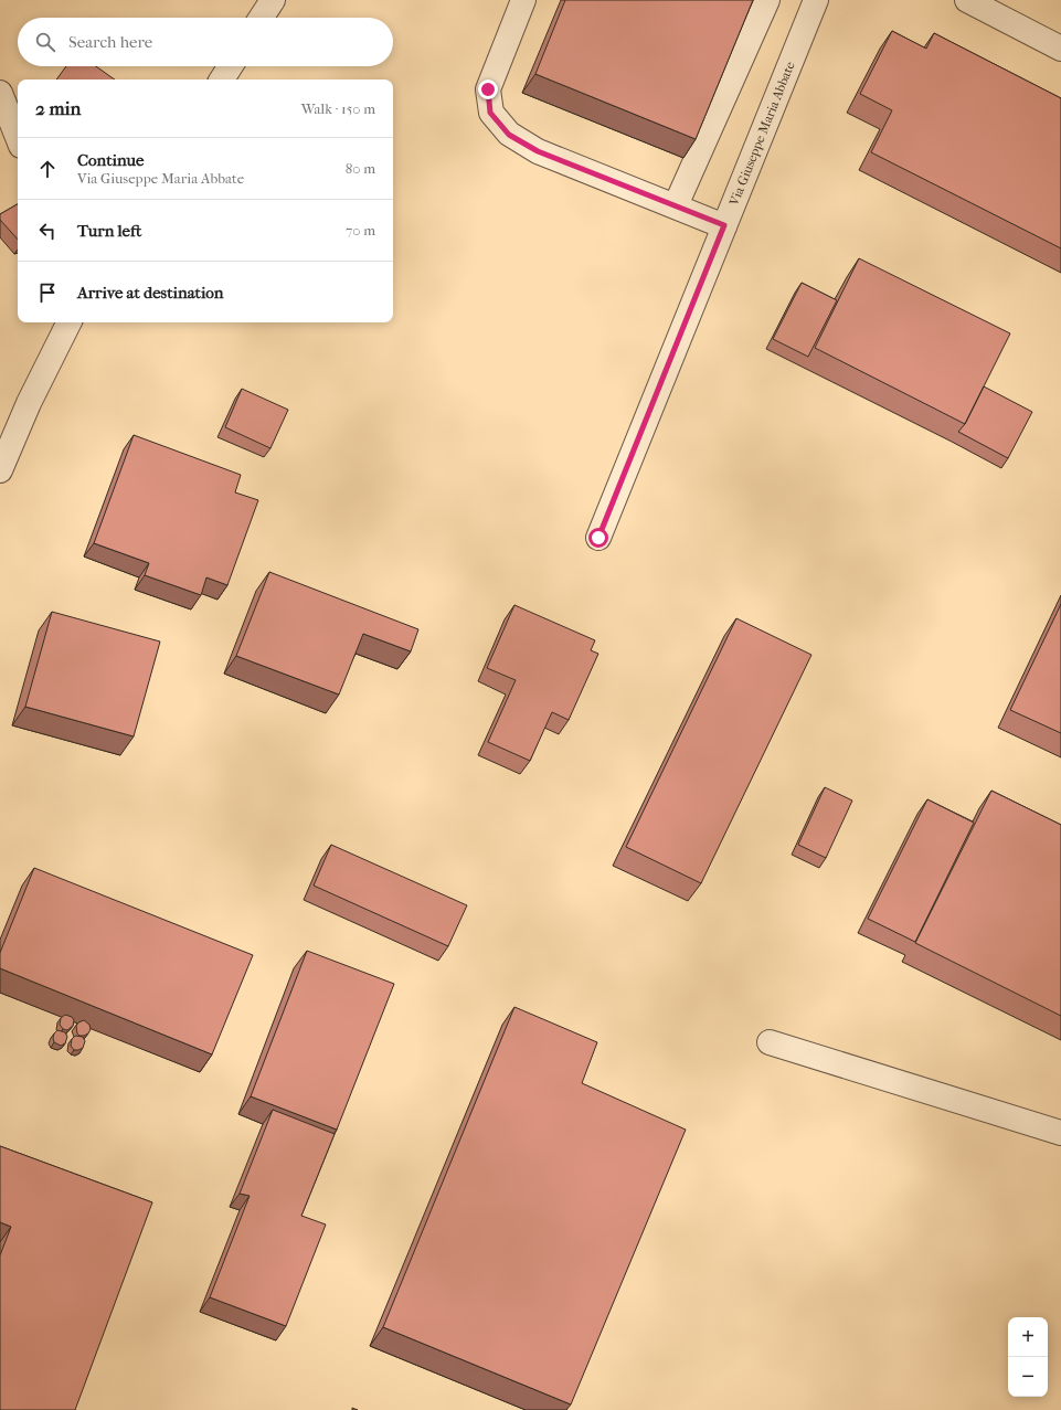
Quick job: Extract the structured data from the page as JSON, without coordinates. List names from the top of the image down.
{
  "streets": {
    "street": ["Via Giuseppe Maria Abbate"]
  },
  "page": {
    "search": "Search here",
    "heading": ["2 min", "Walk · 150 m"],
    "list": [
      ["Continue", "Via Giuseppe Maria Abbate", "80 m"],
      ["Turn left", "70 m"],
      "Arrive at destination"
    ],
    "map_buttons": ["+", "−"]
  }
}
